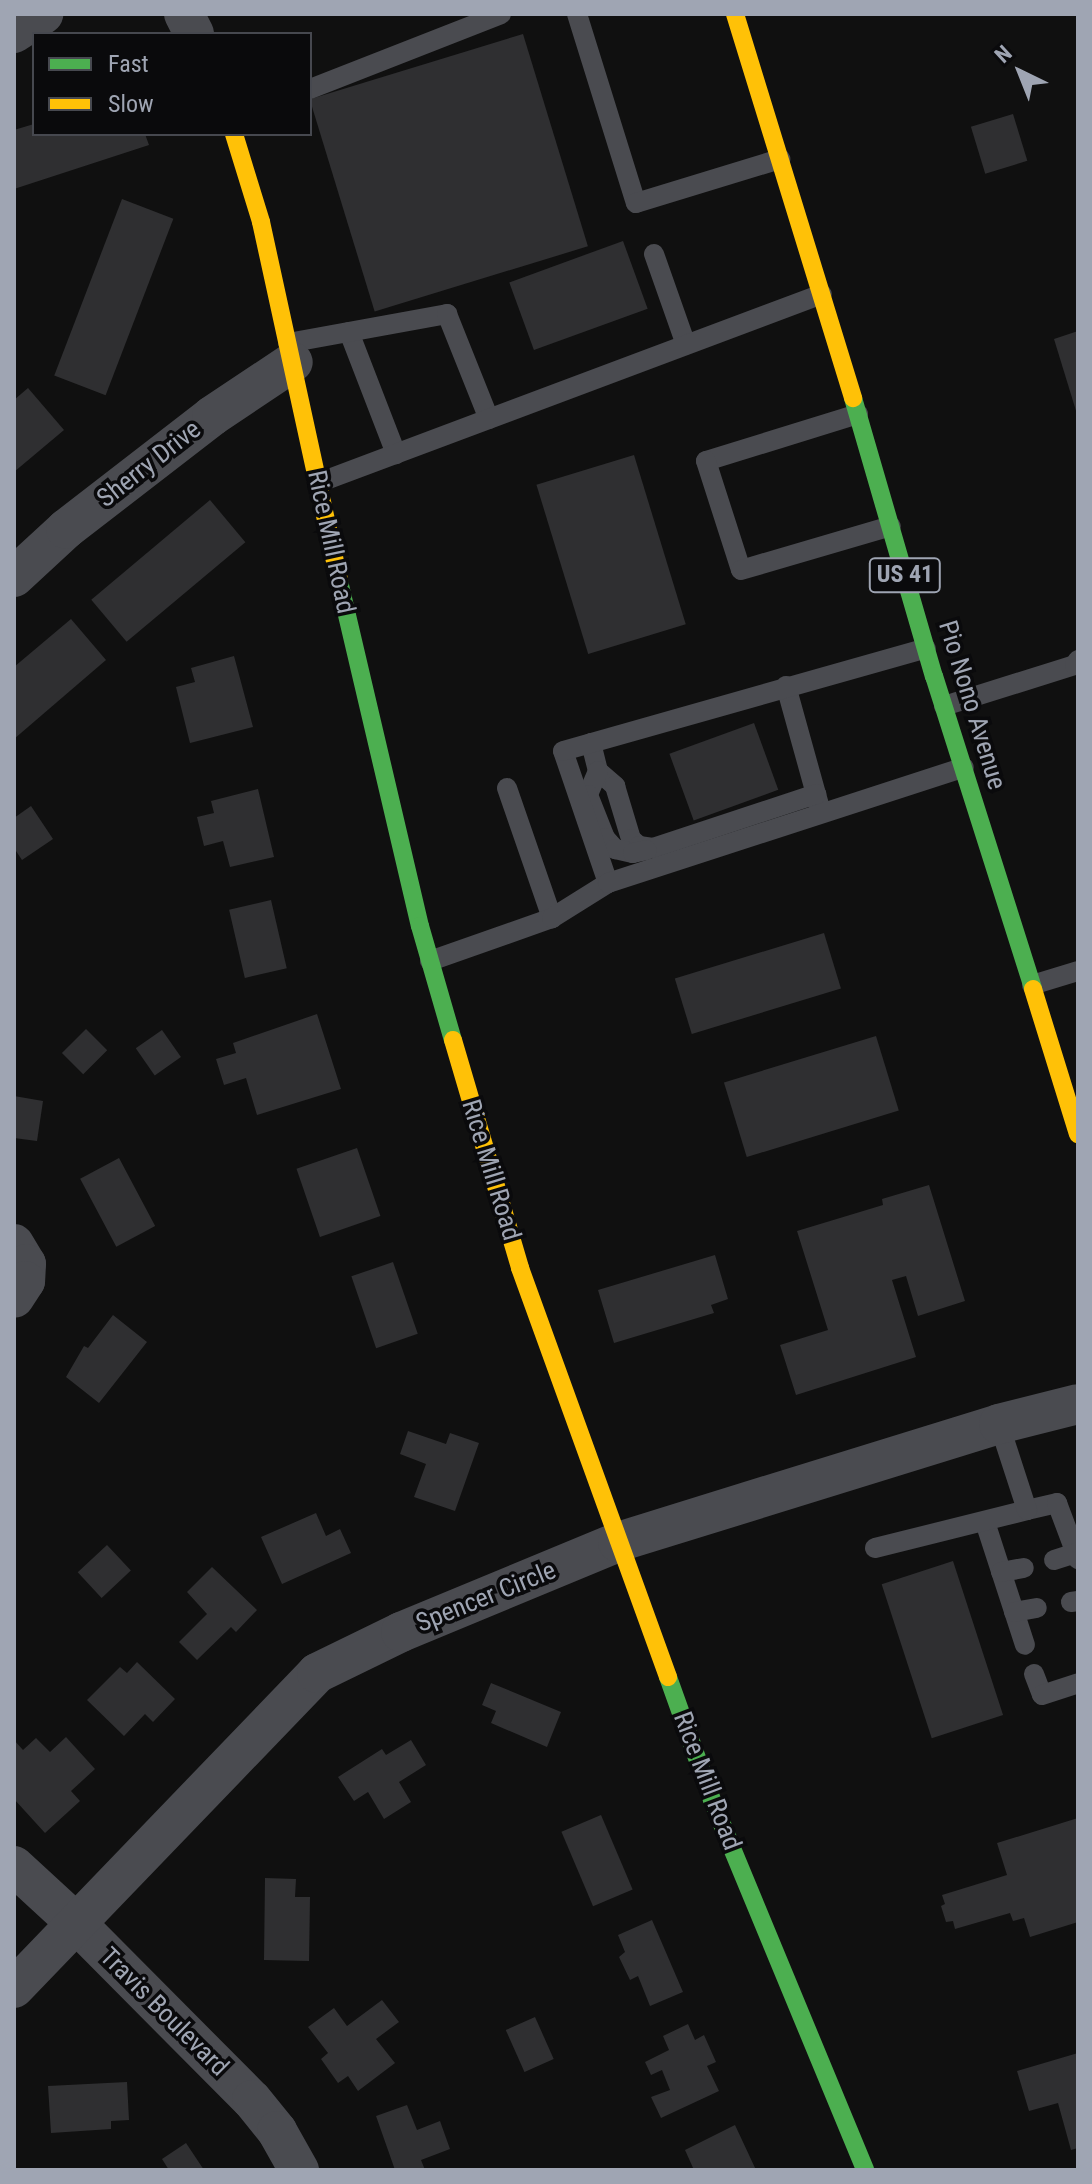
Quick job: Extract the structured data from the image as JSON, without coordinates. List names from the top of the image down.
{
  "streets": {
    "street": [
      "Sherry Drive",
      "Rice Mill Road",
      "US 41",
      "Pio Nono Avenue",
      "Spencer Circle",
      "Travis Boulevard"
    ]
  },
  "crossings": [
    ["Sherry Drive", "Rice Mill Road"],
    ["Rice Mill Road", "Spencer Circle"],
    ["Spencer Circle", "Travis Boulevard"]
  ],
  "legend": ["Fast", "Slow"],
  "north": "top left"
}
